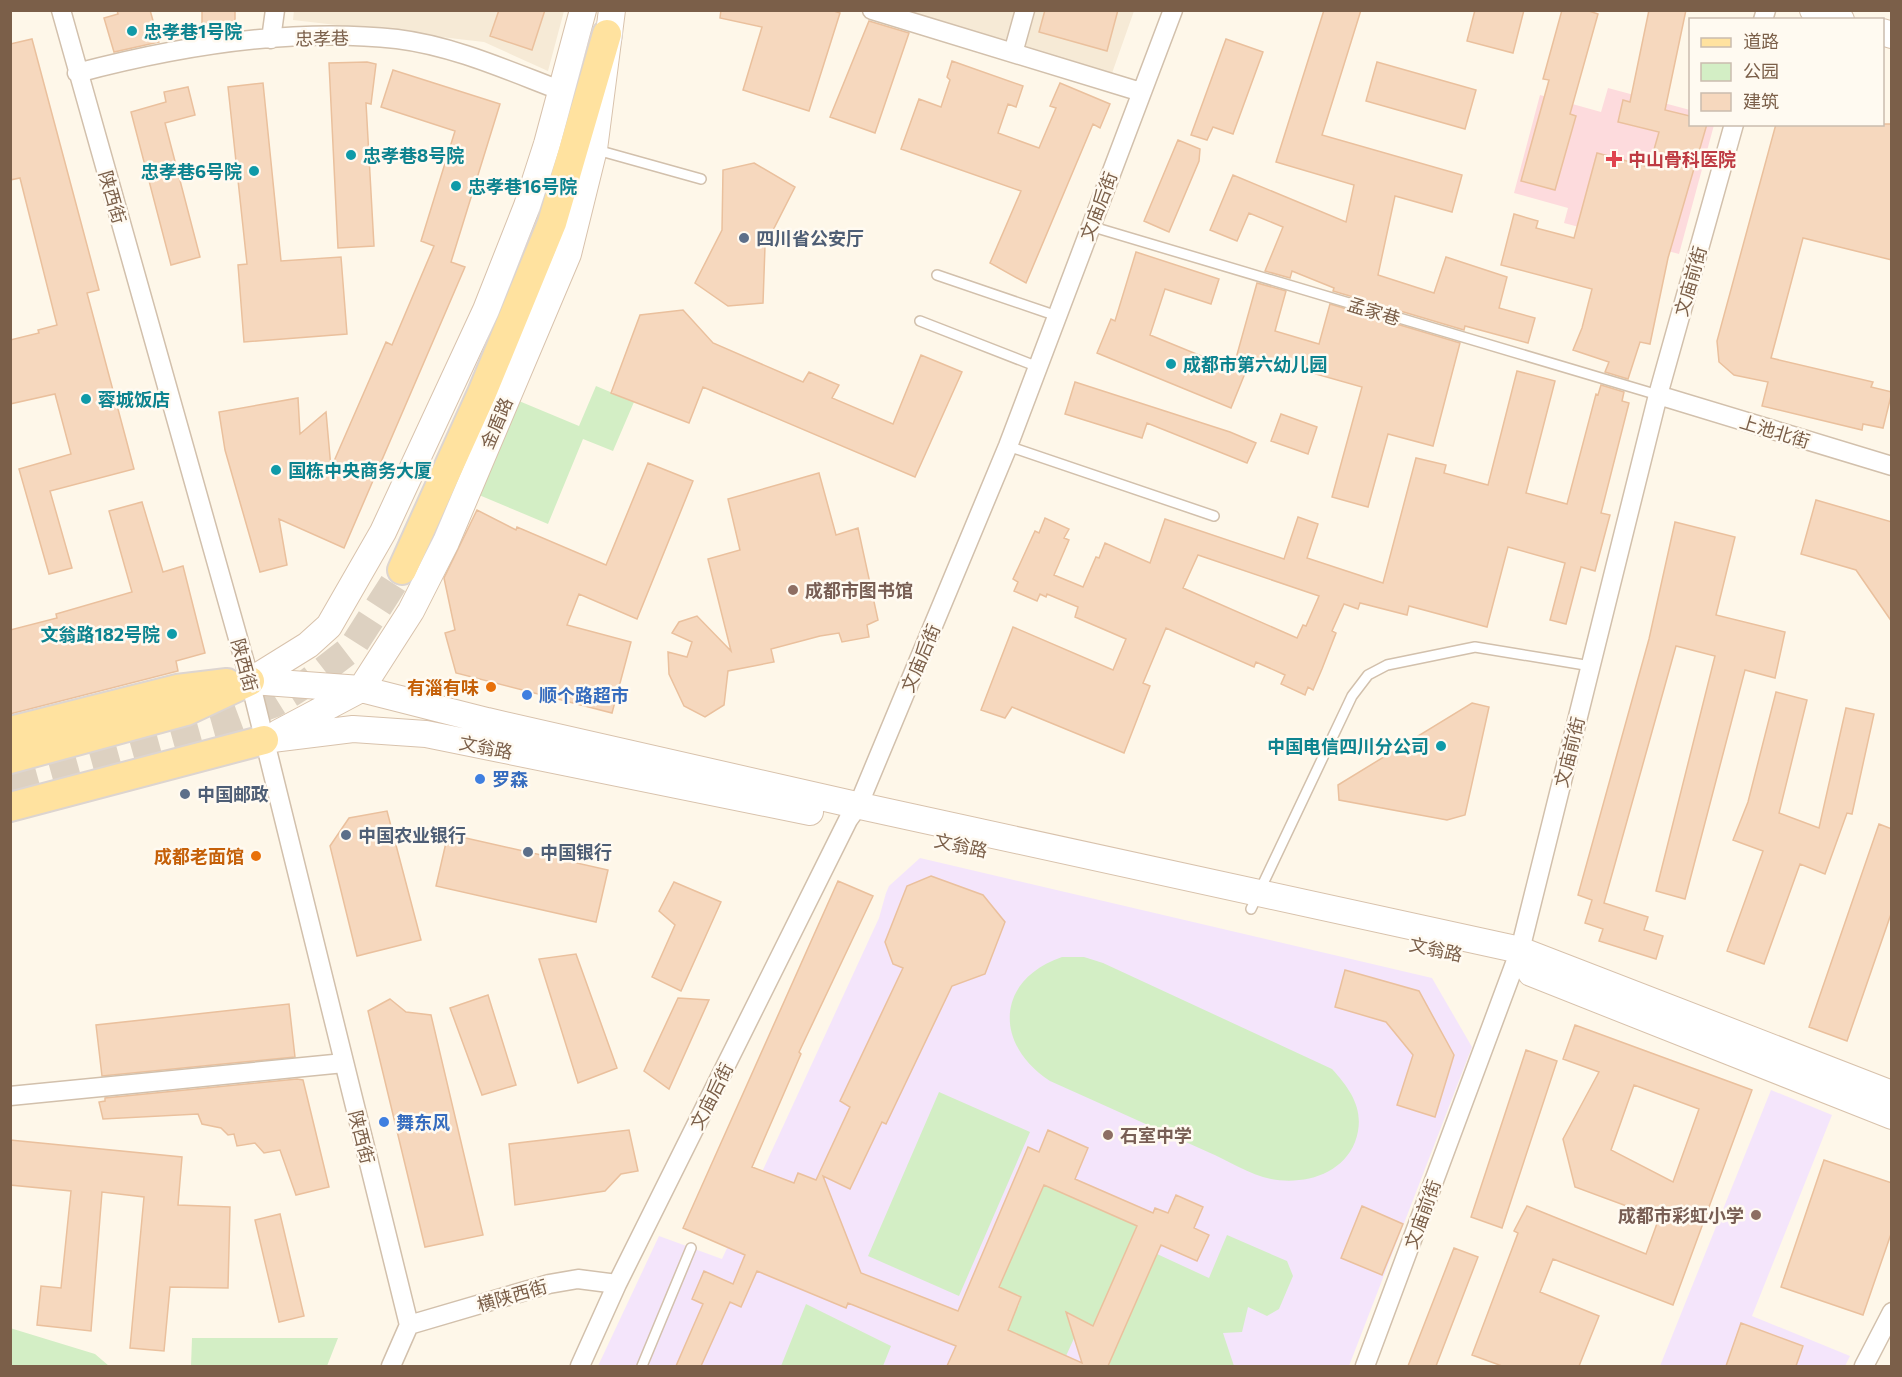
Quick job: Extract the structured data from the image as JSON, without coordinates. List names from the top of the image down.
{
  "streets": {
    "main road": ["金盾路", "文翁路"],
    "street": [
      "忠孝巷",
      "陕西街",
      "文庙后街",
      "文庙前街",
      "上池北街",
      "横陕西街"
    ],
    "lane": ["孟家巷"]
  },
  "crossings": [
    ["忠孝巷", "陕西街"],
    ["陕西街", "金盾路"],
    ["陕西街", "文翁路"],
    ["陕西街", "横陕西街"],
    ["文庙后街", "孟家巷"],
    ["文庙后街", "文翁路"],
    ["文庙后街", "横陕西街"],
    ["文庙前街", "孟家巷"],
    ["文庙前街", "上池北街"],
    ["文庙前街", "文翁路"],
    ["孟家巷", "上池北街"],
    ["金盾路", "文翁路"]
  ],
  "places": {
    "other": [
      "忠孝巷1号院",
      "忠孝巷8号院",
      "忠孝巷6号院",
      "忠孝巷16号院",
      "四川省公安厅",
      "成都市第六幼儿园",
      "蓉城饭店",
      "国栋中央商务大厦",
      "成都市图书馆",
      "文翁路182号院",
      "有淄有味",
      "顺个路超市",
      "中国电信四川分公司",
      "罗森",
      "中国邮政",
      "中国农业银行",
      "中国银行",
      "成都老面馆",
      "舞东风",
      "石室中学",
      "成都市彩虹小学"
    ],
    "health": ["中山骨科医院"]
  },
  "legend": ["道路", "公园", "建筑"]
}
